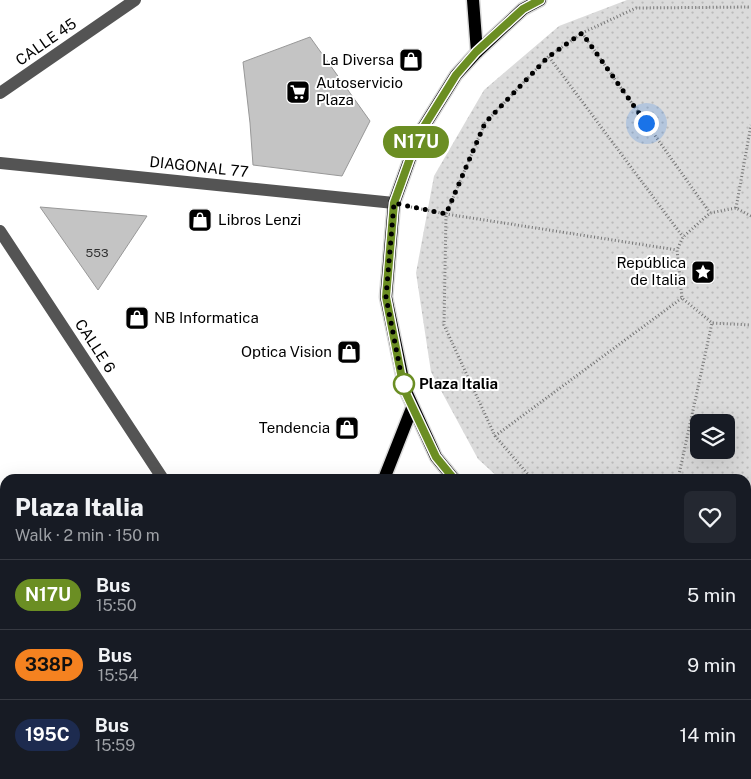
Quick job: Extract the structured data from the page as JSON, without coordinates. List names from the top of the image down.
{
  "streets": {
    "street": ["CALLE 45", "DIAGONAL 77", "CALLE 6"]
  },
  "places": {
    "shop": [
      "La Diversa",
      "Libros Lenzi",
      "NB Informatica",
      "Optica Vision",
      "Tendencia"
    ],
    "supermarket": ["Autoservicio Plaza"],
    "place": ["República de Italia"],
    "other": ["Plaza Italia"]
  },
  "lines": ["bus line N17U"],
  "house_numbers": ["553"],
  "page": {
    "on_map": "N17U",
    "heading": ["Plaza Italia", "Walk · 2 min · 150 m"],
    "list": [
      {
        "mark": "N17U",
        "name": "Bus",
        "note": "15:50",
        "value": "5 min"
      },
      {
        "mark": "338P",
        "name": "Bus",
        "note": "15:54",
        "value": "9 min"
      },
      {
        "mark": "195C",
        "name": "Bus",
        "note": "15:59",
        "value": "14 min"
      }
    ]
  }
}
